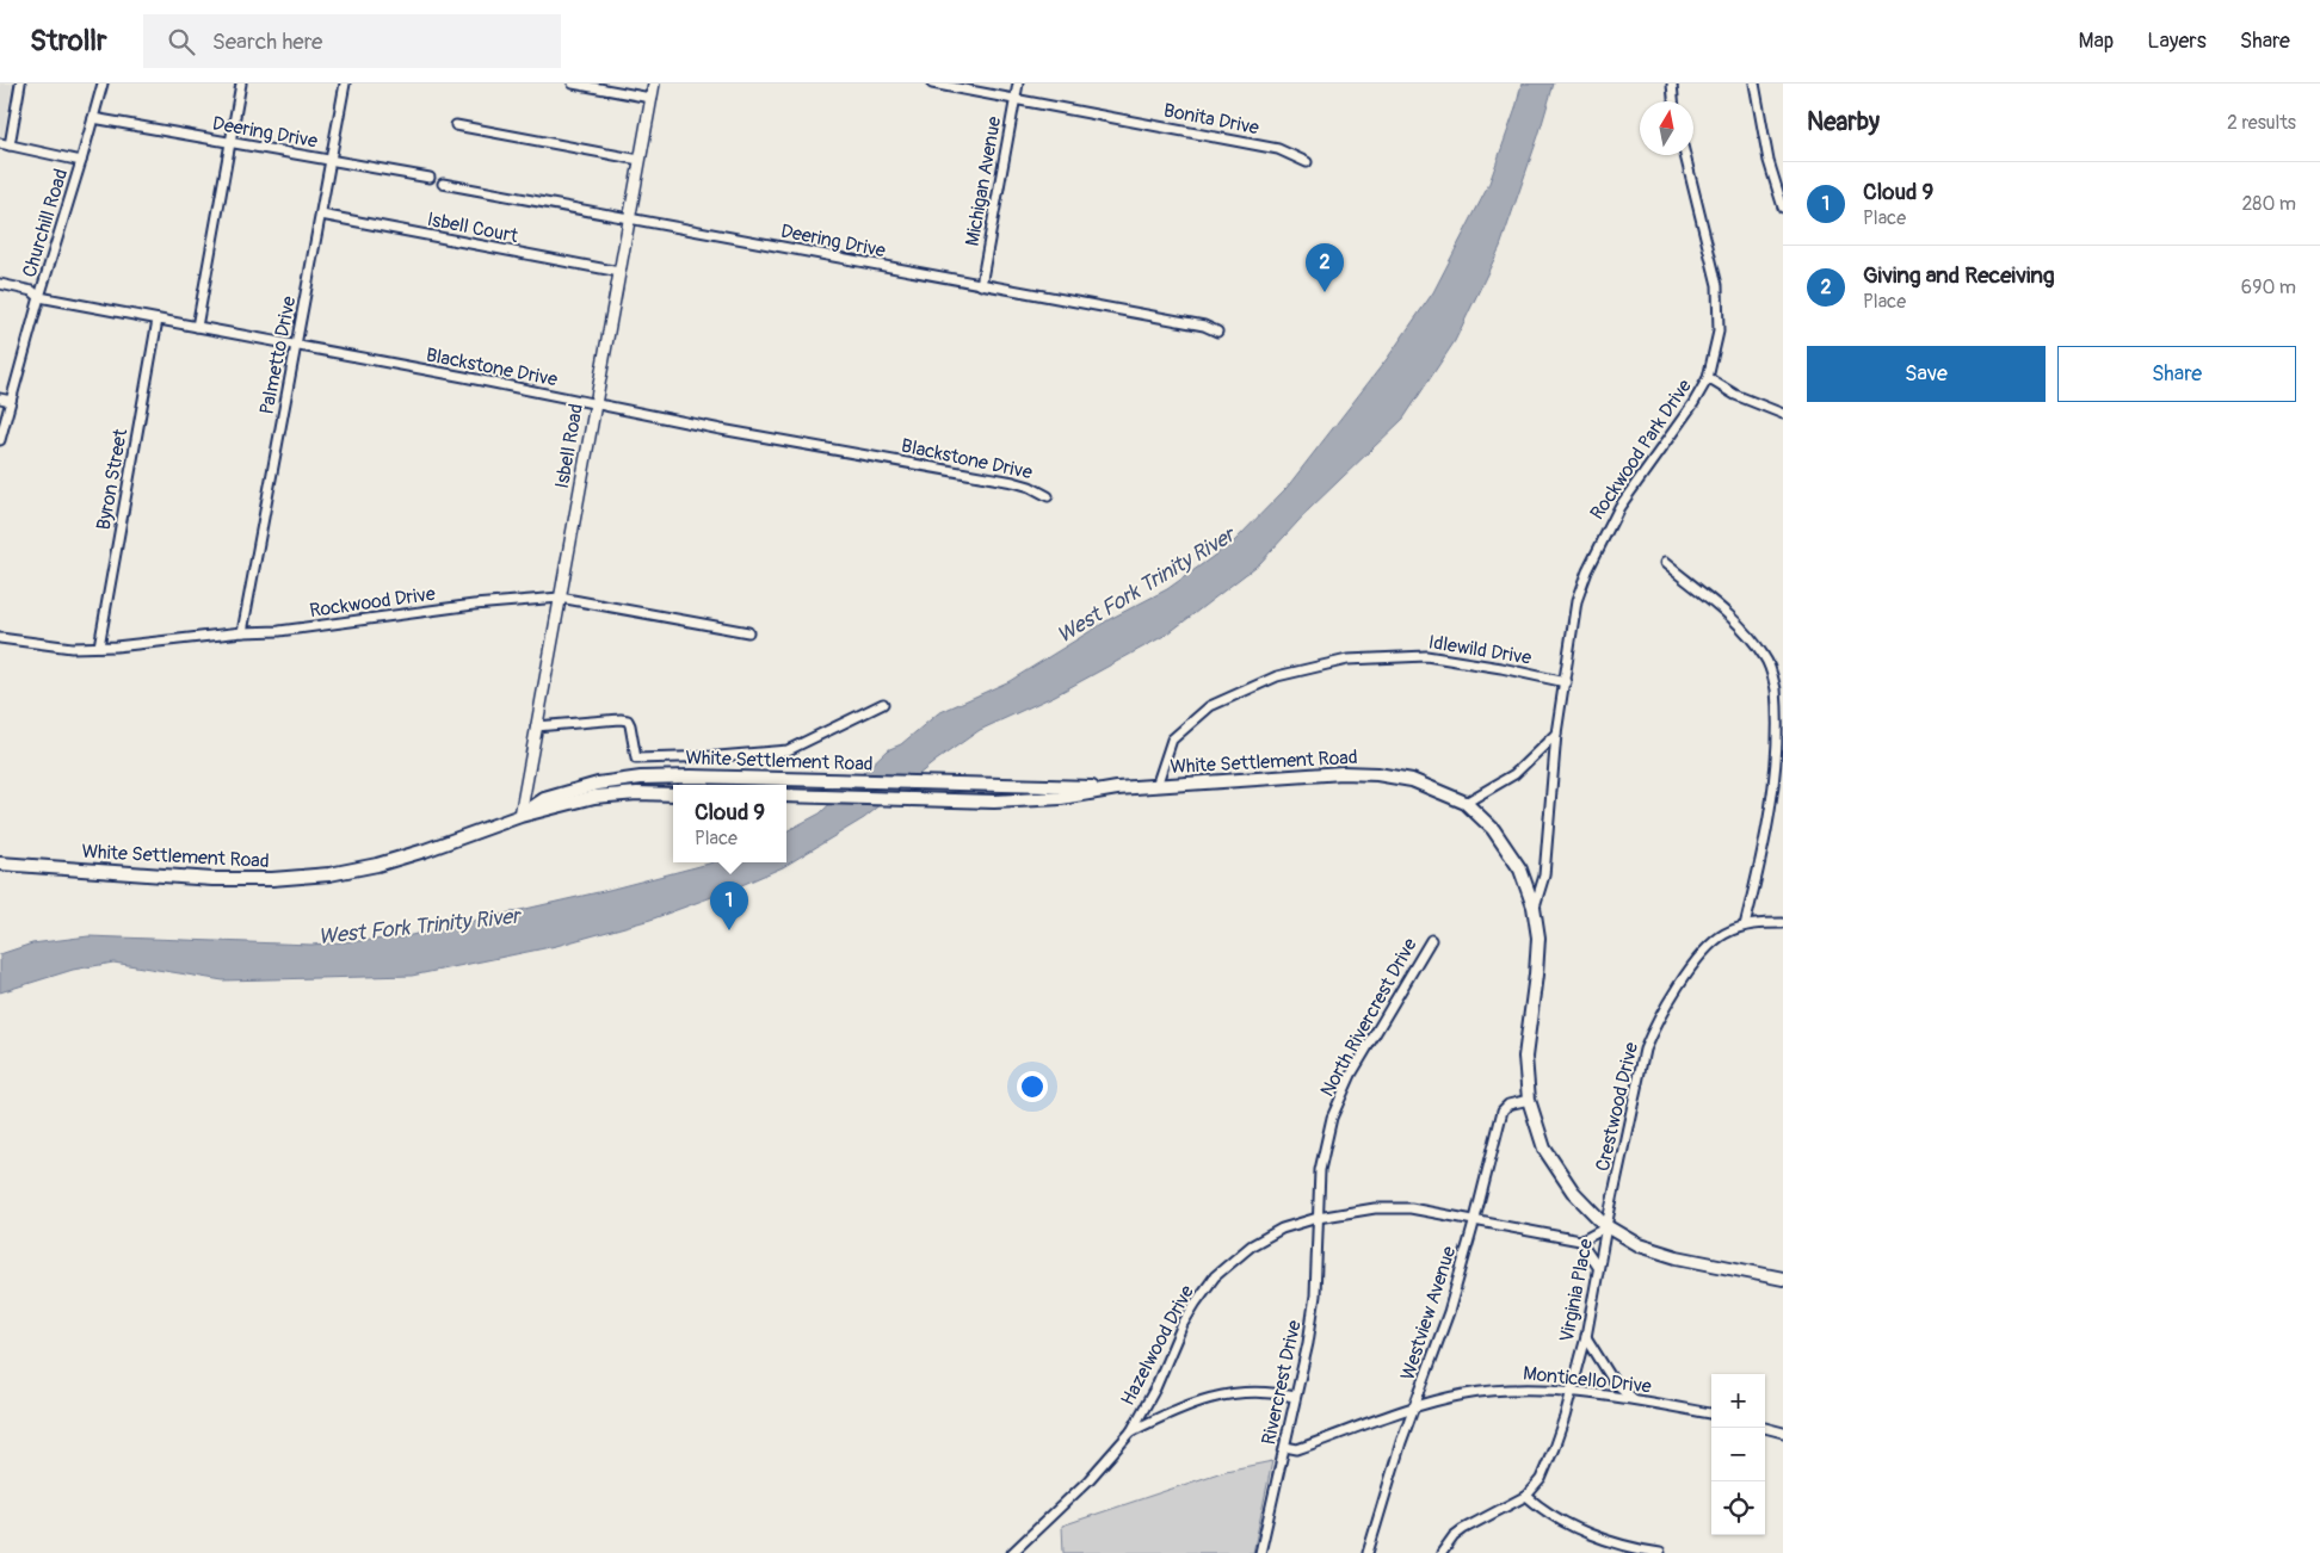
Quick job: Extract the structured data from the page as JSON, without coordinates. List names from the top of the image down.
{
  "streets": {
    "main road": ["White Settlement Road"],
    "street": [
      "Bonita Drive",
      "Deering Drive",
      "Michigan Avenue",
      "Churchill Road",
      "Isbell Court",
      "Palmetto Drive",
      "Blackstone Drive",
      "Isbell Road",
      "Rockwood Park Drive",
      "Byron Street",
      "Rockwood Drive",
      "Idlewild Drive",
      "North Rivercrest Drive",
      "Crestwood Drive",
      "Virginia Place",
      "Westview Avenue",
      "Hazelwood Drive",
      "Monticello Drive",
      "Rivercrest Drive"
    ]
  },
  "crossings": [
    ["Bonita Drive", "Michigan Avenue"],
    ["Deering Drive", "Michigan Avenue"],
    ["Deering Drive", "Churchill Road"],
    ["Deering Drive", "Palmetto Drive"],
    ["Deering Drive", "Isbell Road"],
    ["Churchill Road", "Blackstone Drive"],
    ["Isbell Court", "Palmetto Drive"],
    ["Isbell Court", "Isbell Road"],
    ["Palmetto Drive", "Blackstone Drive"],
    ["Palmetto Drive", "Rockwood Drive"],
    ["Blackstone Drive", "Isbell Road"],
    ["Blackstone Drive", "Byron Street"],
    ["Isbell Road", "Rockwood Drive"],
    ["Isbell Road", "White Settlement Road"],
    ["Rockwood Park Drive", "Idlewild Drive"],
    ["Rockwood Park Drive", "White Settlement Road"],
    ["Byron Street", "Rockwood Drive"],
    ["Idlewild Drive", "White Settlement Road"],
    ["White Settlement Road", "Crestwood Drive"],
    ["White Settlement Road", "Virginia Place"],
    ["White Settlement Road", "Westview Avenue"],
    ["North Rivercrest Drive", "Hazelwood Drive"],
    ["North Rivercrest Drive", "Rivercrest Drive"],
    ["Crestwood Drive", "Virginia Place"],
    ["Virginia Place", "Monticello Drive"],
    ["Westview Avenue", "Hazelwood Drive"],
    ["Westview Avenue", "Monticello Drive"],
    ["Hazelwood Drive", "Rivercrest Drive"],
    ["Monticello Drive", "Rivercrest Drive"]
  ],
  "water": ["West Fork Trinity River"],
  "north": "top",
  "page": {
    "header": "Strollr",
    "search": "Search here",
    "nav": ["Map", "Layers", "Share"],
    "heading": ["Nearby", "2 results"],
    "list": [
      {
        "mark": "1",
        "name": "Cloud 9",
        "note": "Place",
        "value": "280 m"
      },
      {
        "mark": "2",
        "name": "Giving and Receiving",
        "note": "Place",
        "value": "690 m"
      }
    ],
    "pins": ["2", "1"],
    "buttons": ["Save", "Share"],
    "popup": ["Cloud 9", "Place"],
    "map_buttons": ["+", "−"]
  }
}
